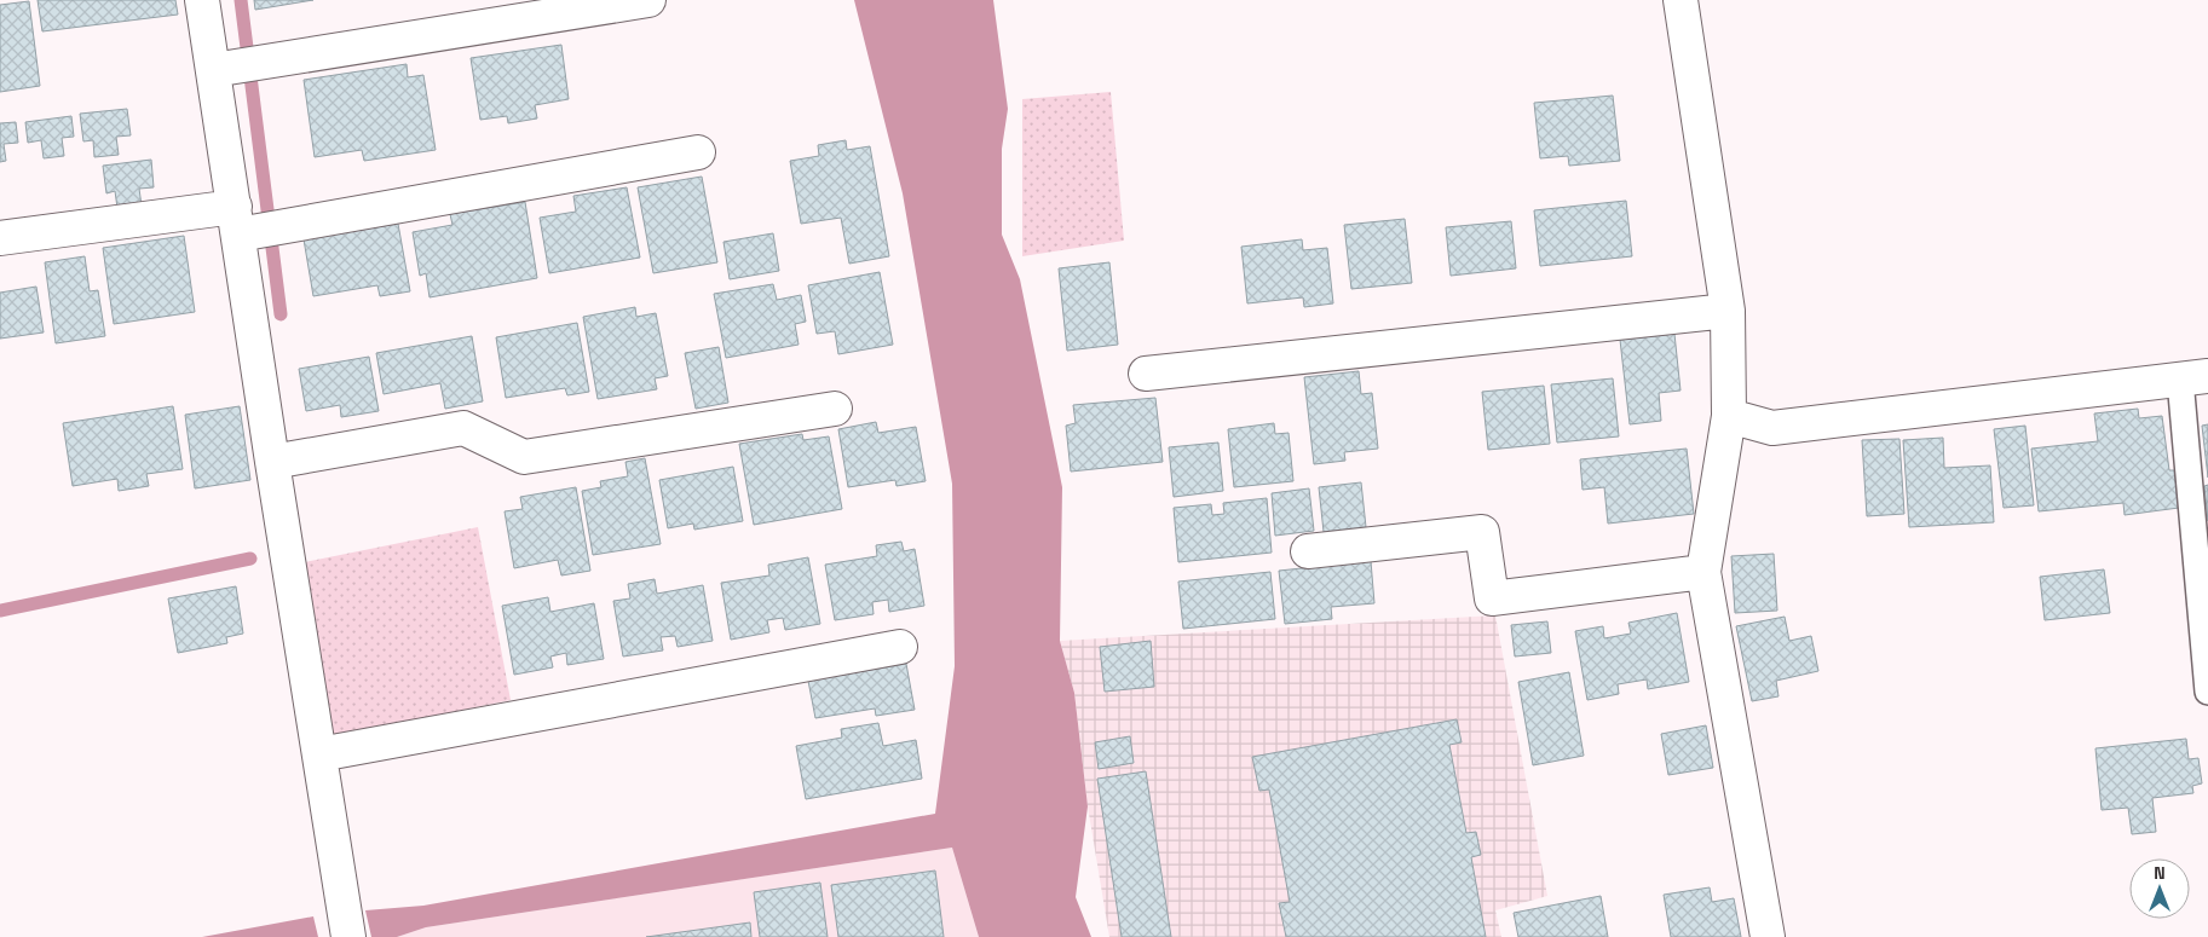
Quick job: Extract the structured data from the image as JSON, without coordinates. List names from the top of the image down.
{
  "north": "top"
}
